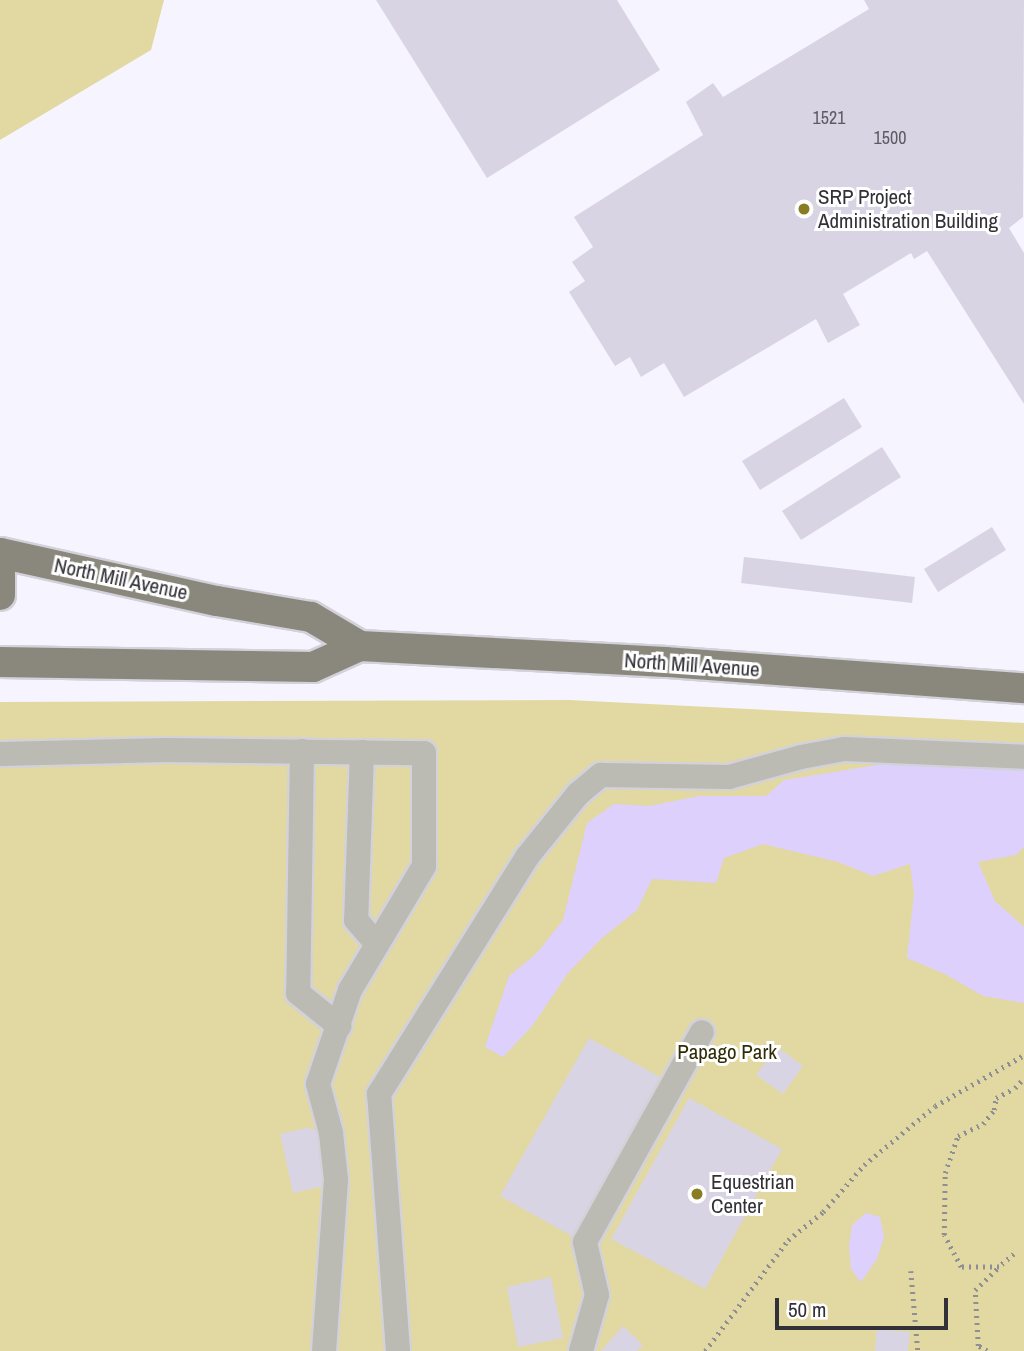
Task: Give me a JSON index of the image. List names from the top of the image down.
{
  "streets": {
    "main road": ["North Mill Avenue"]
  },
  "parks": ["Papago Park"],
  "places": ["SRP Project Administration Building", "Equestrian Center"],
  "house_numbers": ["1521", "1500"],
  "scale_bar": "50 m"
}
